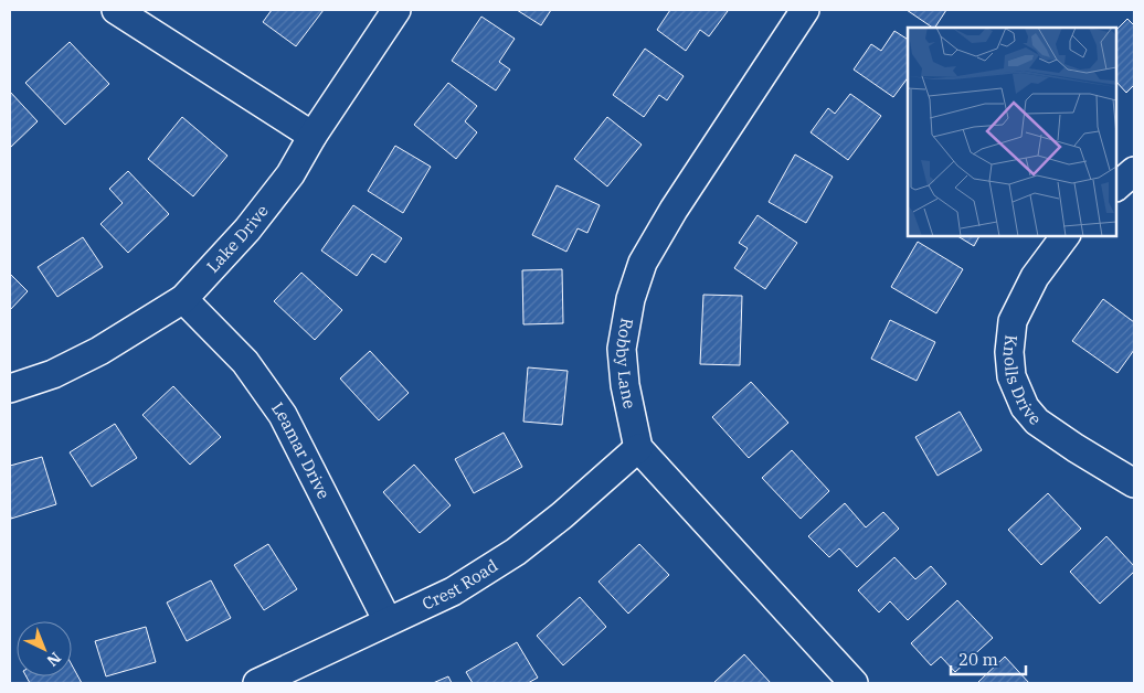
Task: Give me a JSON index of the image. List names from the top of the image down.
{
  "streets": {
    "street": [
      "Lake Drive",
      "Robby Lane",
      "Knolls Drive",
      "Leamar Drive",
      "Crest Road"
    ]
  },
  "crossings": [
    ["Lake Drive", "Leamar Drive"],
    ["Robby Lane", "Crest Road"],
    ["Leamar Drive", "Crest Road"]
  ],
  "scale_bar": "20 m",
  "north": "bottom right"
}
